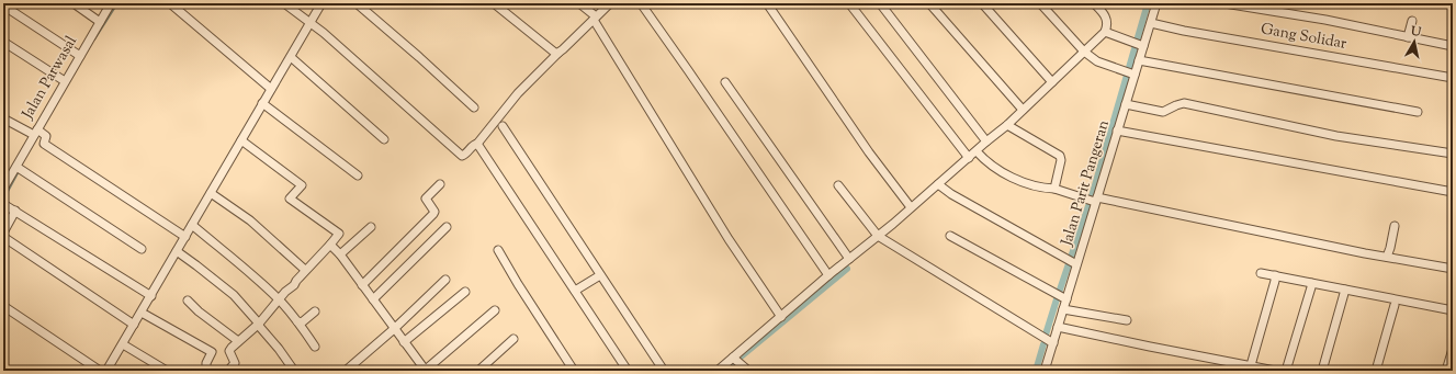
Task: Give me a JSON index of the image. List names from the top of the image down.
{
  "streets": {
    "street": ["Gang Solidar", "Jalan Parwasal", "Jalan Parit Pangeran"]
  },
  "crossings": [
    ["Gang Solidar", "Jalan Parit Pangeran"]
  ],
  "north": "top"
}
